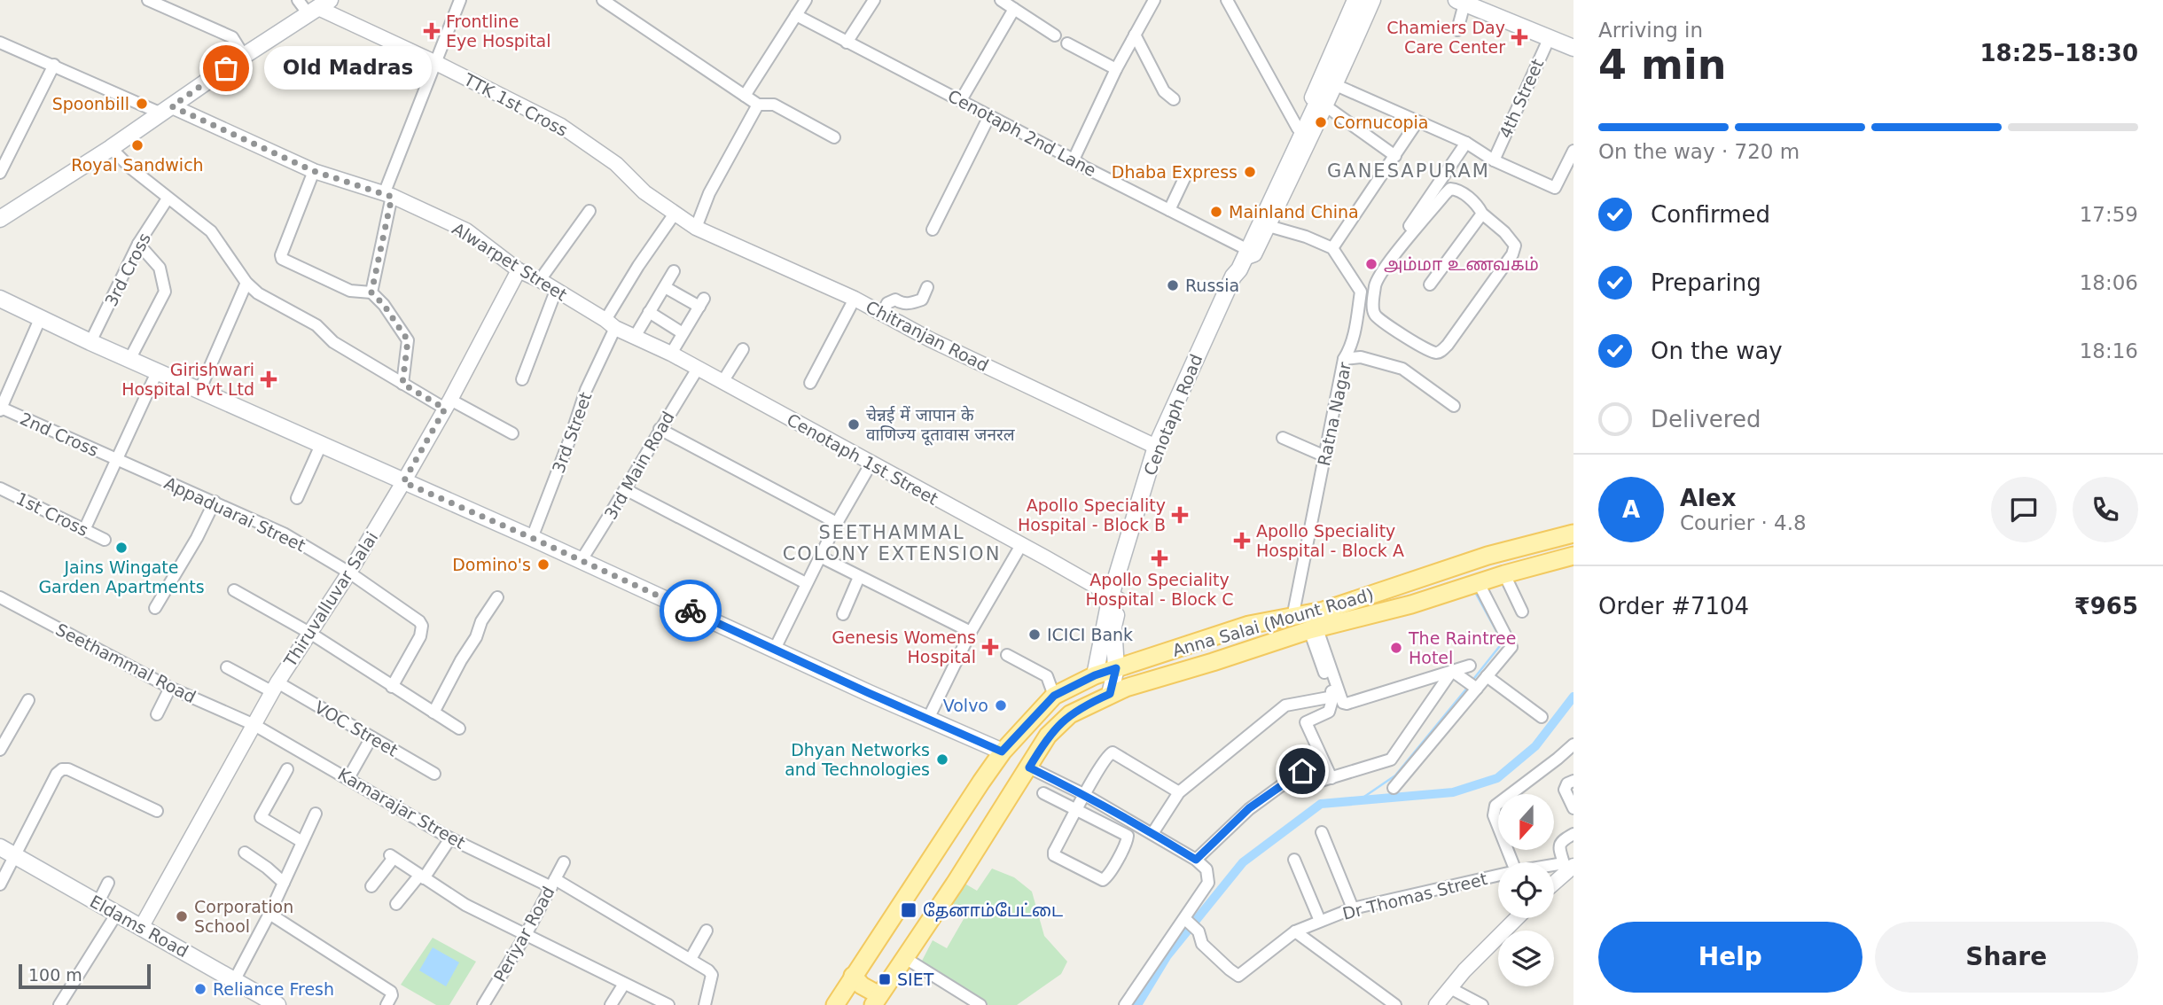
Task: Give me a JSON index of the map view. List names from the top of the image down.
{
  "streets": {
    "main road": ["Cenotaph Road", "Anna Salai (Mount Road)", "Eldams Road"],
    "street": [
      "4th Street",
      "TTK 1st Cross",
      "Cenotaph 2nd Lane",
      "Alwarpet Street",
      "3rd Cross",
      "Chitranjan Road",
      "Ratna Nagar",
      "3rd Street",
      "2nd Cross",
      "Cenotaph 1st Street",
      "3rd Main Road",
      "1st Cross",
      "Appaduarai Street",
      "Thiruvalluvar Salai",
      "Seethammal Road",
      "VOC Street",
      "Kamarajar Street",
      "Dr Thomas Street",
      "Periyar Road"
    ]
  },
  "crossings": [
    ["TTK 1st Cross", "Chitranjan Road"],
    ["TTK 1st Cross", "3rd Street"],
    ["Cenotaph 2nd Lane", "Cenotaph Road"],
    ["Alwarpet Street", "3rd Street"],
    ["Alwarpet Street", "Cenotaph 1st Street"],
    ["Alwarpet Street", "Thiruvalluvar Salai"],
    ["Chitranjan Road", "Cenotaph Road"],
    ["Ratna Nagar", "Anna Salai (Mount Road)"],
    ["Cenotaph Road", "Cenotaph 1st Street"],
    ["Cenotaph Road", "Anna Salai (Mount Road)"],
    ["3rd Street", "Cenotaph 1st Street"],
    ["2nd Cross", "Appaduarai Street"],
    ["Cenotaph 1st Street", "3rd Main Road"],
    ["Appaduarai Street", "Thiruvalluvar Salai"],
    ["Thiruvalluvar Salai", "Seethammal Road"],
    ["Thiruvalluvar Salai", "VOC Street"],
    ["Thiruvalluvar Salai", "Kamarajar Street"],
    ["Thiruvalluvar Salai", "Eldams Road"],
    ["Seethammal Road", "Kamarajar Street"],
    ["Kamarajar Street", "Periyar Road"]
  ],
  "districts": ["GANESAPURAM", "SEETHAMMAL COLONY EXTENSION"],
  "places": {
    "health": [
      "Frontline Eye Hospital",
      "Chamiers Day Care Center",
      "Girishwari Hospital Pvt Ltd",
      "Apollo Speciality Hospital - Block B",
      "Apollo Speciality Hospital - Block A",
      "Apollo Speciality Hospital - Block C",
      "Genesis Womens Hospital"
    ],
    "other": [
      "Old Madras",
      "Spoonbill",
      "Cornucopia",
      "Royal Sandwich",
      "Dhaba Express",
      "Mainland China",
      "அம்மா உணவகம்",
      "Russia",
      "चेन्नई में जापान के वाणिज्य दूतावास जनरल",
      "Jains Wingate Garden Apartments",
      "Domino's",
      "ICICI Bank",
      "The Raintree Hotel",
      "Volvo",
      "Dhyan Networks and Technologies",
      "Corporation School",
      "Reliance Fresh"
    ],
    "transit": ["தேனாம்பேட்டை", "SIET"]
  },
  "scale_bar": "100 m",
  "north": "bottom",
  "page": {
    "heading": ["4 min", "Arriving in", "18:25–18:30"],
    "panel": [
      "Alex",
      "Courier · 4.8",
      "Order #7104",
      "₹965"
    ],
    "bubble": "Old Madras",
    "bar": "On the way · 720 m",
    "list": [
      ["Confirmed", "17:59"],
      ["Preparing", "18:06"],
      ["On the way", "18:16"],
      "Delivered"
    ],
    "round": "A",
    "buttons": ["Help", "Share"],
    "scale": "100 m"
  }
}
